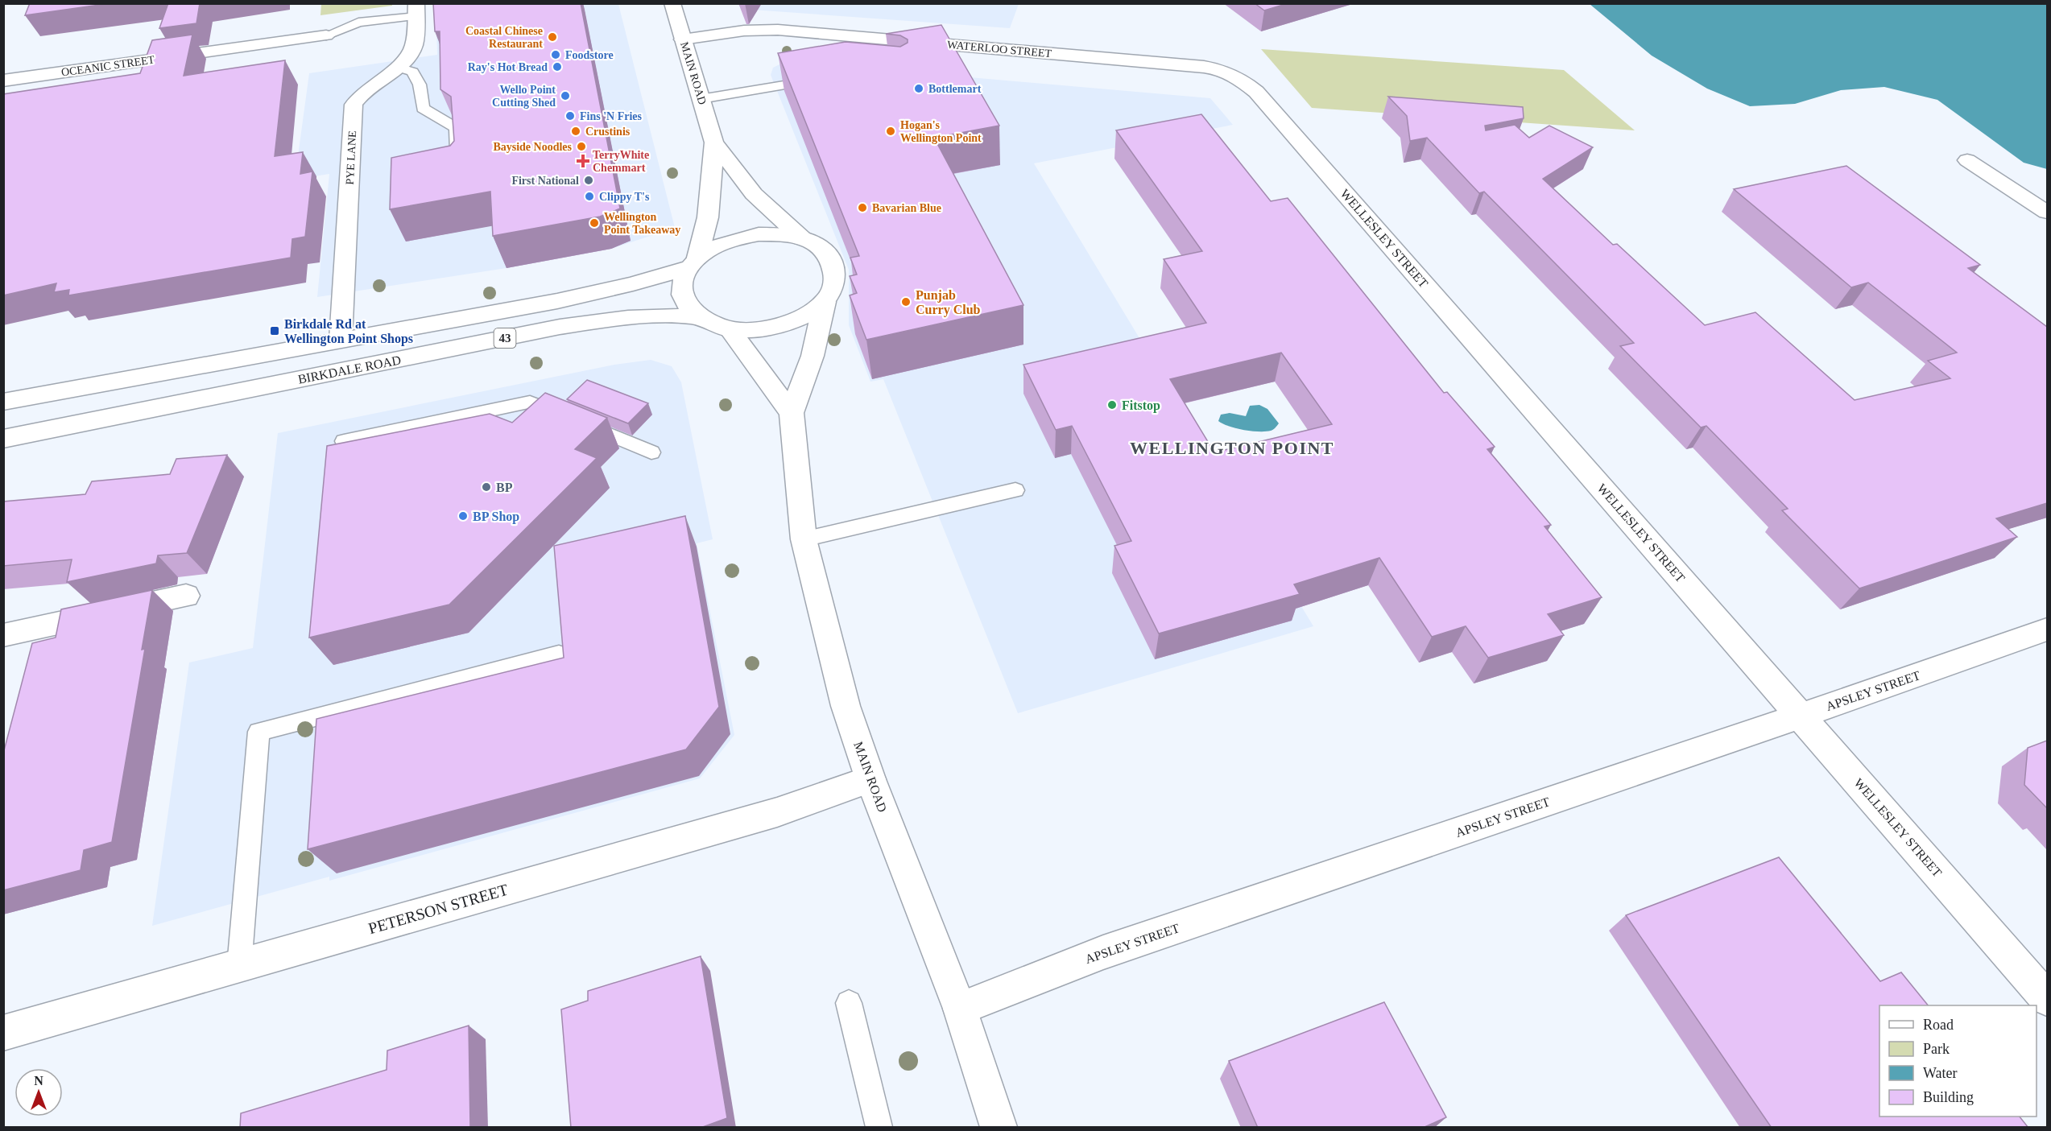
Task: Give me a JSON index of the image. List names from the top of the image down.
{
  "streets": {
    "street": [
      "WATERLOO STREET",
      "OCEANIC STREET",
      "MAIN ROAD",
      "PYE LANE",
      "WELLESLEY STREET",
      "43",
      "BIRKDALE ROAD",
      "APSLEY STREET",
      "PETERSON STREET"
    ]
  },
  "crossings": [
    ["WATERLOO STREET", "MAIN ROAD"],
    ["WATERLOO STREET", "WELLESLEY STREET"],
    ["MAIN ROAD", "43"],
    ["MAIN ROAD", "BIRKDALE ROAD"],
    ["MAIN ROAD", "APSLEY STREET"],
    ["MAIN ROAD", "PETERSON STREET"],
    ["PYE LANE", "43"],
    ["WELLESLEY STREET", "APSLEY STREET"],
    ["43", "BIRKDALE ROAD"]
  ],
  "districts": ["WELLINGTON POINT"],
  "places": {
    "other": [
      "Coastal Chinese Restaurant",
      "Foodstore",
      "Ray's Hot Bread",
      "Bottlemart",
      "Wello Point Cutting Shed",
      "Fins 'N Fries",
      "Crustinis",
      "Hogan's Wellington Point",
      "Bayside Noodles",
      "First National",
      "Clippy T's",
      "Bavarian Blue",
      "Wellington Point Takeaway",
      "Punjab Curry Club",
      "Fitstop",
      "BP",
      "BP Shop"
    ],
    "health": ["TerryWhite Chemmart"],
    "transit": ["Birkdale Rd at Wellington Point Shops"]
  },
  "legend": [
    "Road",
    "Park",
    "Water",
    "Building"
  ],
  "north": "top"
}
